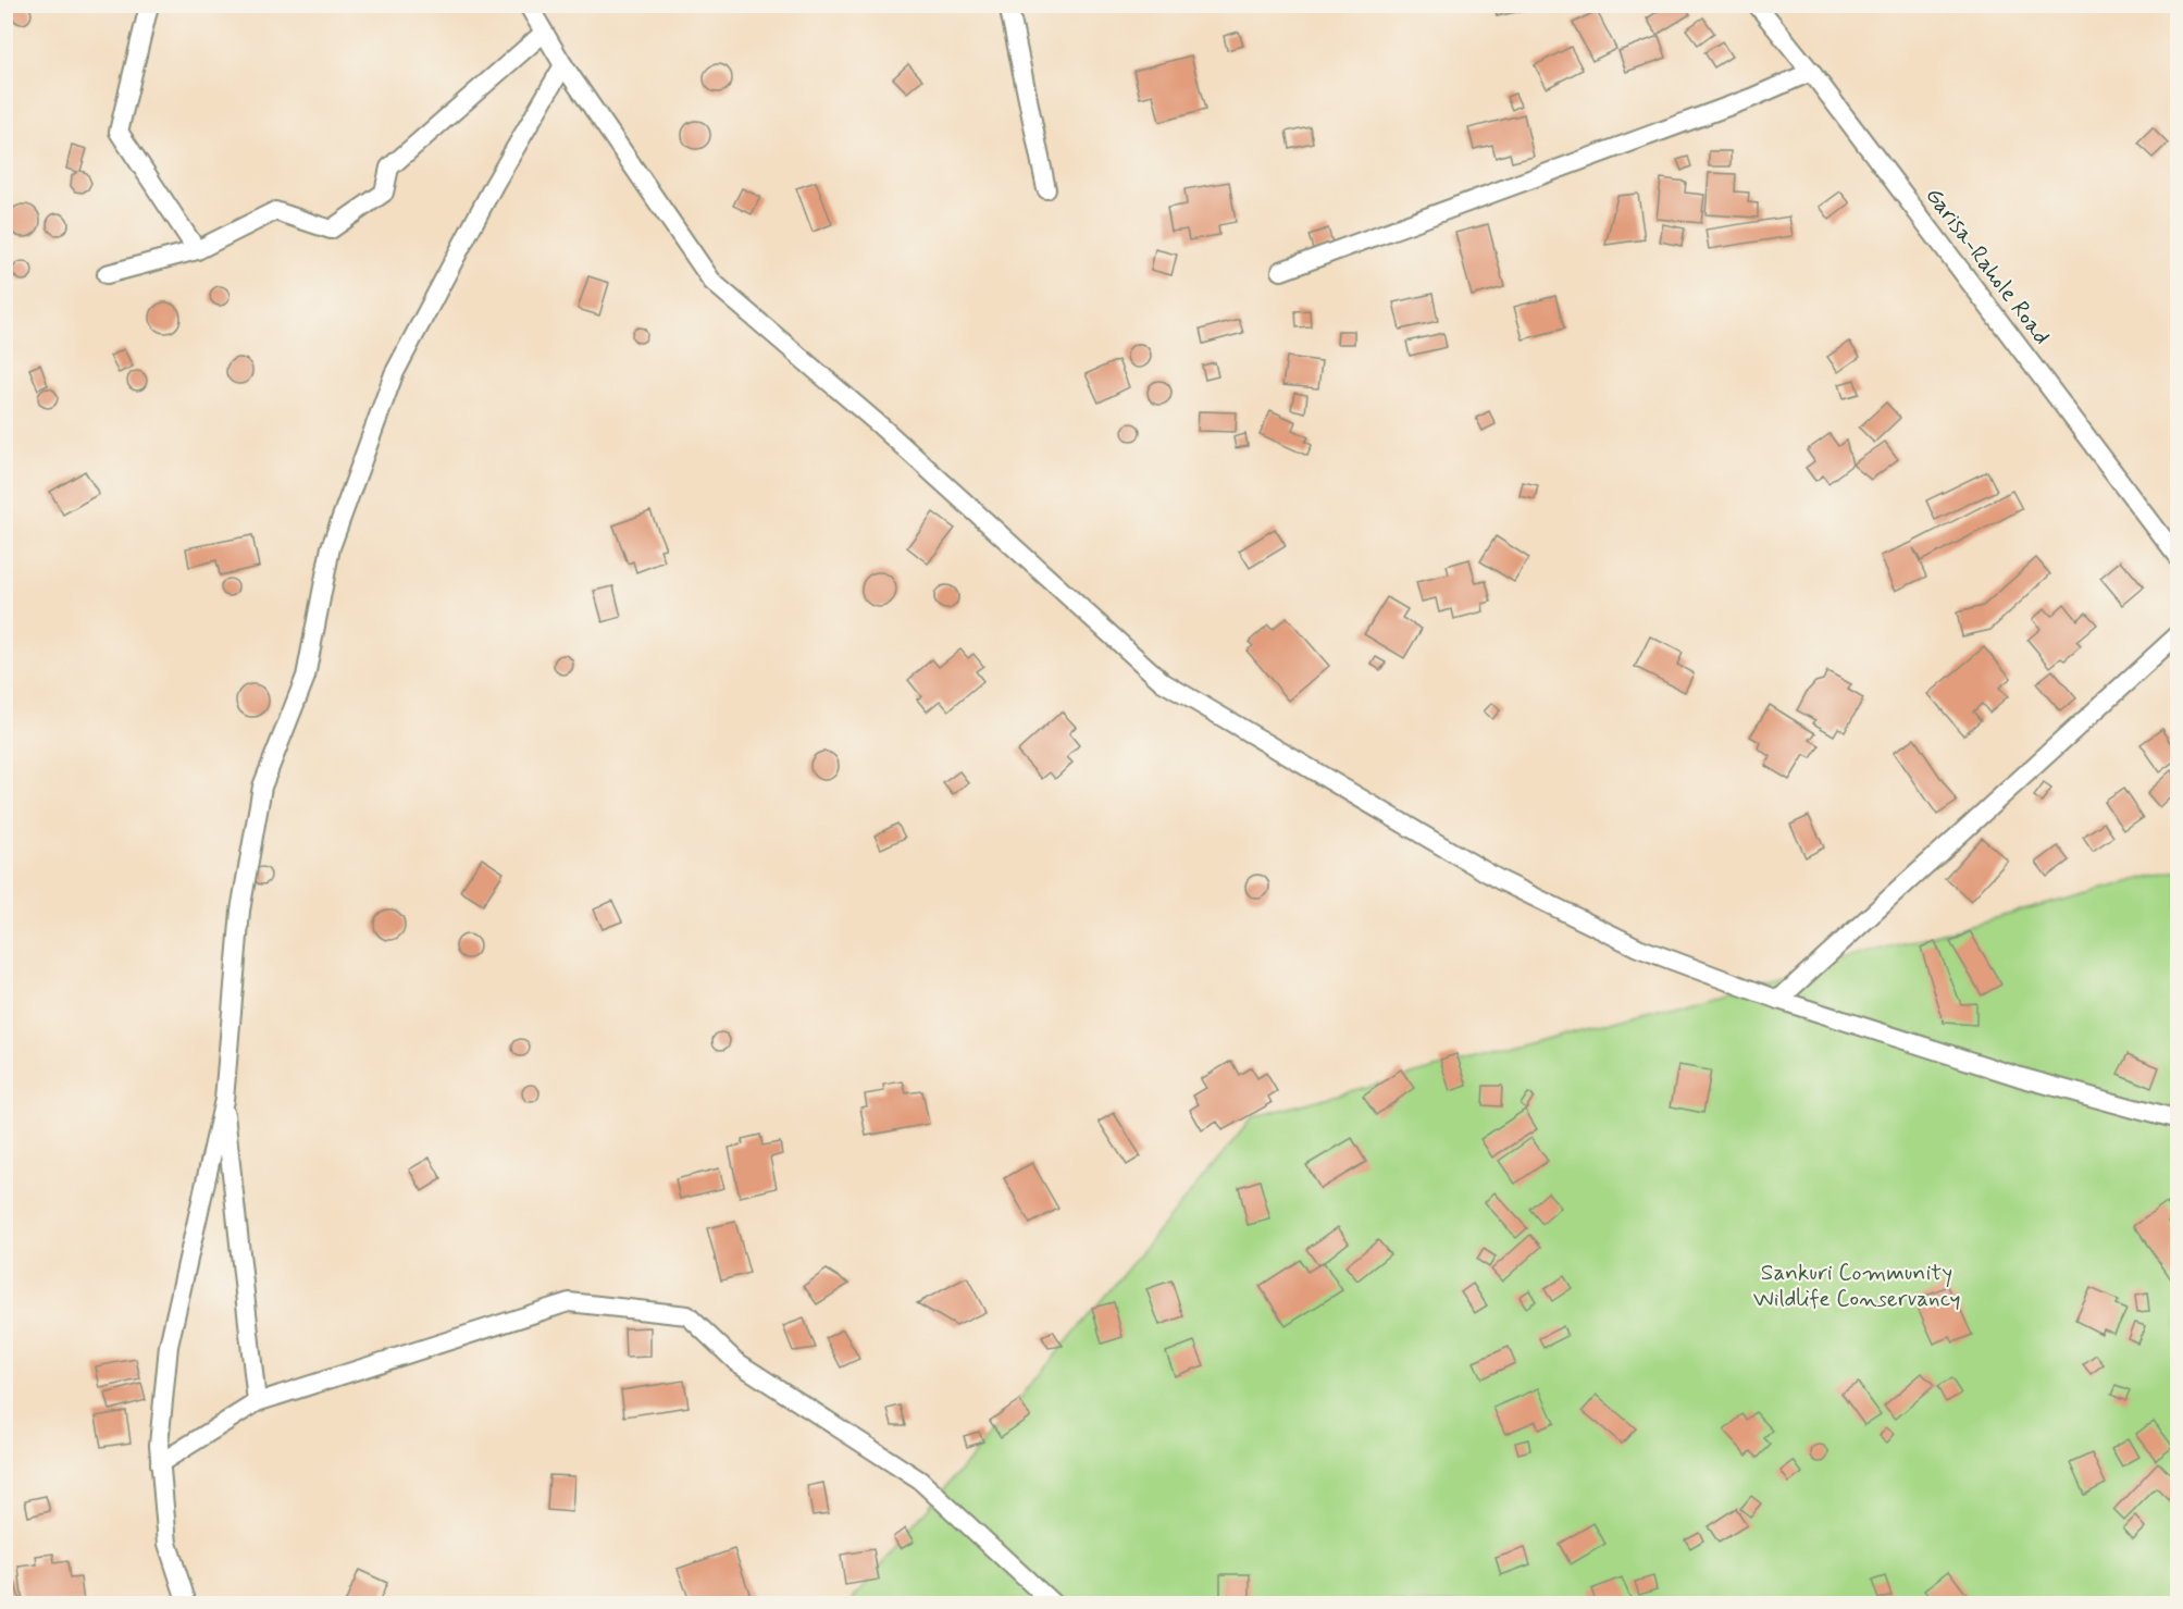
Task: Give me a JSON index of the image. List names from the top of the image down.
{
  "streets": {
    "street": ["Garisa-Rahole Road"]
  },
  "parks": ["Sankuri Community Wildlife Conservancy"]
}
